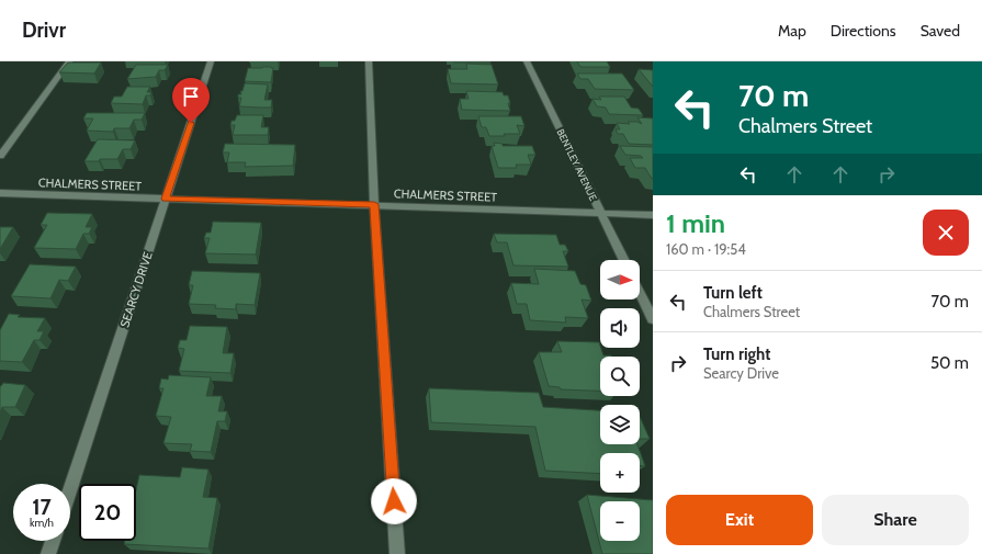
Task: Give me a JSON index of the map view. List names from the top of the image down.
{
  "streets": {
    "street": ["BENTLEY AVENUE", "CHALMERS STREET", "SEARCY DRIVE"]
  },
  "crossings": [
    ["BENTLEY AVENUE", "CHALMERS STREET"],
    ["CHALMERS STREET", "SEARCY DRIVE"]
  ],
  "north": "right",
  "page": {
    "header": "Drivr",
    "nav": ["Map", "Directions", "Saved"],
    "turn": ["70 m", "Chalmers Street"],
    "heading": ["1 min", "160 m · 19:54"],
    "map_buttons": ["+", "−"],
    "list": [
      {
        "name": "Turn left",
        "note": "Chalmers Street",
        "value": "70 m"
      },
      {
        "name": "Turn right",
        "note": "Searcy Drive",
        "value": "50 m"
      }
    ],
    "speed": "17 km/h",
    "limit": "20",
    "buttons": ["Exit", "Share"]
  }
}
